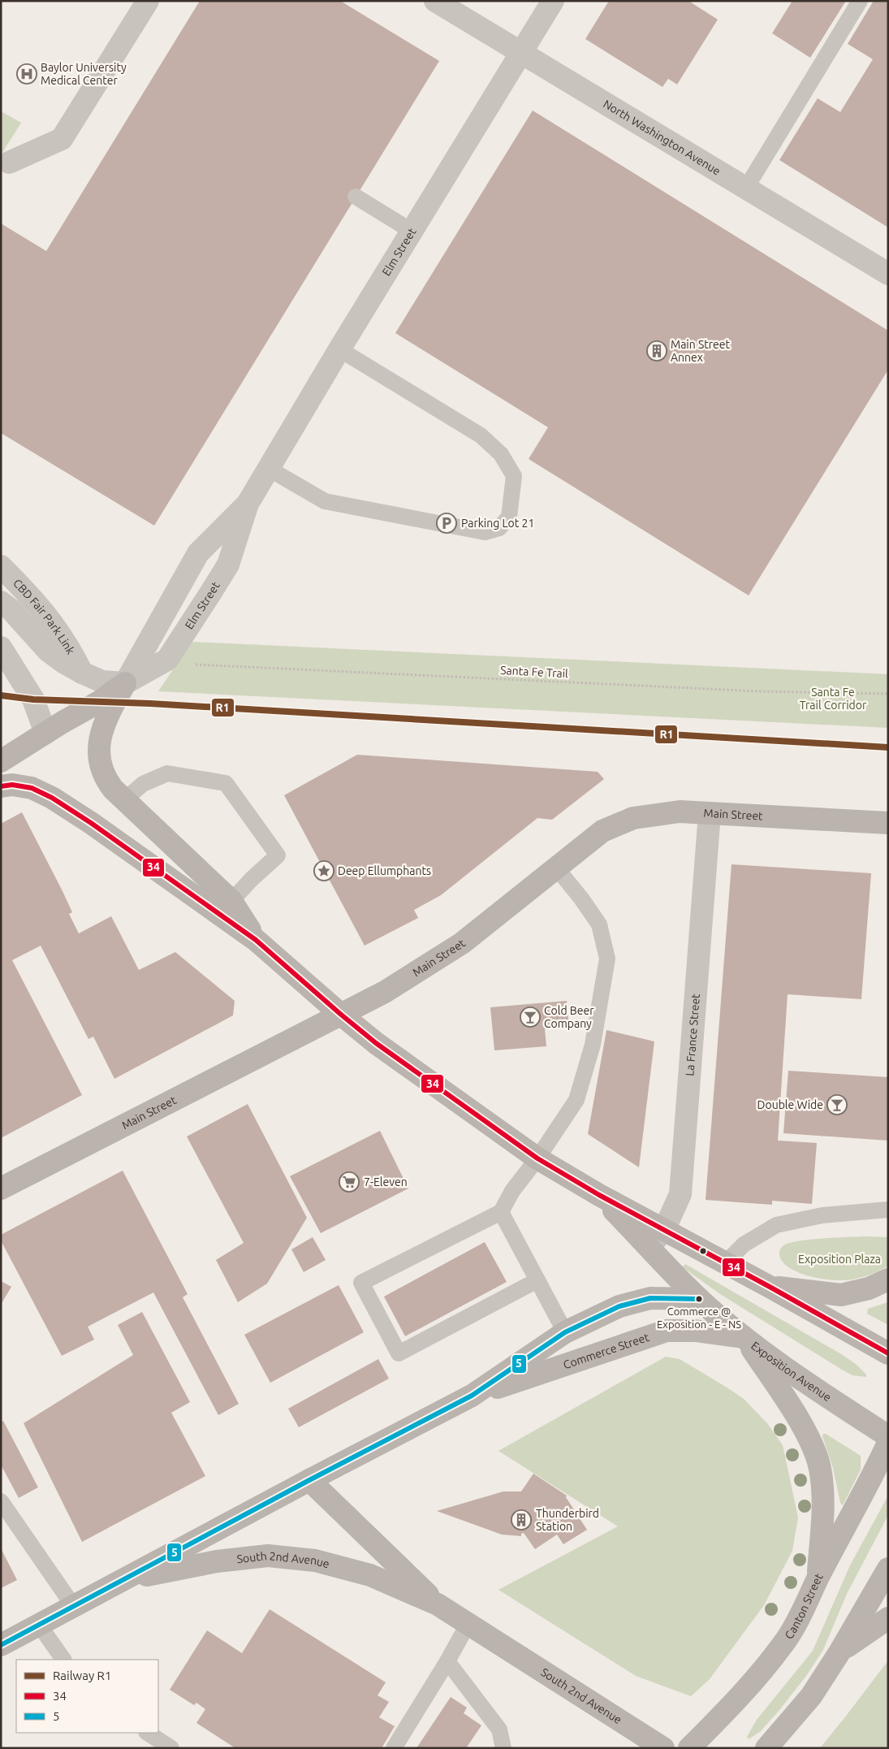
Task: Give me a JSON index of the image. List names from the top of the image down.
{
  "streets": {
    "main road": [
      "Elm Street",
      "Main Street",
      "Commerce Street",
      "Exposition Avenue",
      "South 2nd Avenue",
      "Canton Street"
    ],
    "street": ["North Washington Avenue", "CBD Fair Park Link", "La France Street"],
    "path": ["Santa Fe Trail"]
  },
  "crossings": [
    ["North Washington Avenue", "Elm Street"],
    ["Elm Street", "CBD Fair Park Link"],
    ["Main Street", "La France Street"],
    ["Main Street", "Exposition Avenue"],
    ["La France Street", "Exposition Avenue"],
    ["Commerce Street", "Exposition Avenue"],
    ["Commerce Street", "South 2nd Avenue"]
  ],
  "parks": ["Santa Fe Trail Corridor", "Exposition Plaza"],
  "places": {
    "hospital": ["Baylor University Medical Center"],
    "building": ["Main Street Annex", "Thunderbird Station"],
    "parking": ["Parking Lot 21"],
    "place": ["Deep Ellumphants"],
    "bar": ["Cold Beer Company", "Double Wide"],
    "supermarket": ["7-Eleven"],
    "other": ["Commerce @ Exposition - E - NS"]
  },
  "lines": ["rail line R1", "transit line 34", "transit line 5"],
  "legend": ["Railway R1", "34", "5"]
}
